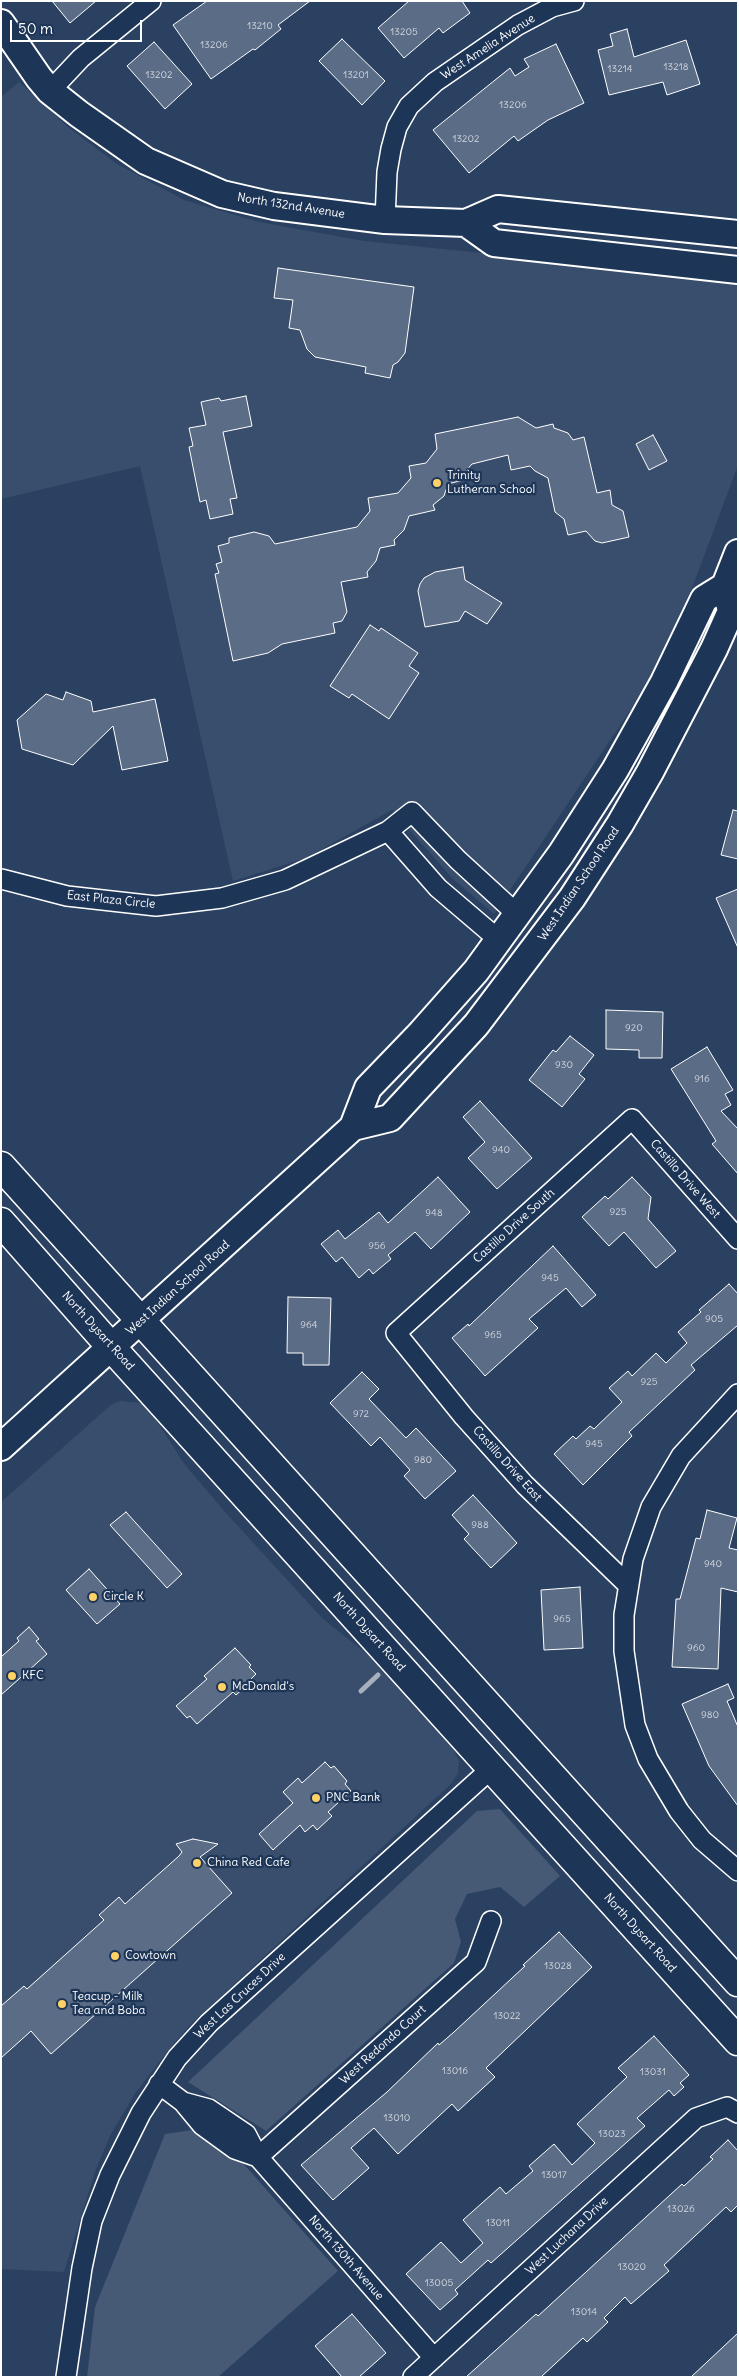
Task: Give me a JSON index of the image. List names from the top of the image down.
{
  "streets": {
    "main road": ["North 132nd Avenue", "West Indian School Road", "North Dysart Road"],
    "street": [
      "West Amelia Avenue",
      "East Plaza Circle",
      "Castillo Drive West",
      "Castillo Drive South",
      "Castillo Drive East",
      "West Las Cruces Drive",
      "West Redondo Court",
      "West Luchana Drive",
      "North 130th Avenue"
    ]
  },
  "crossings": [
    ["West Amelia Avenue", "North 132nd Avenue"],
    ["West Indian School Road", "East Plaza Circle"],
    ["West Indian School Road", "North Dysart Road"],
    ["Castillo Drive West", "Castillo Drive South"],
    ["Castillo Drive South", "Castillo Drive East"],
    ["North Dysart Road", "West Las Cruces Drive"],
    ["West Las Cruces Drive", "North 130th Avenue"],
    ["West Redondo Court", "North 130th Avenue"],
    ["West Luchana Drive", "North 130th Avenue"]
  ],
  "places": [
    "Trinity Lutheran School",
    "Circle K",
    "KFC",
    "McDonald's",
    "PNC Bank",
    "China Red Cafe",
    "Cowtown",
    "Teacup - Milk Tea and Boba"
  ],
  "house_numbers": [
    "13210",
    "13205",
    "13206",
    "13218",
    "13214",
    "13202",
    "13201",
    "13206",
    "13202",
    "920",
    "930",
    "916",
    "940",
    "925",
    "948",
    "956",
    "945",
    "905",
    "964",
    "965",
    "925",
    "972",
    "945",
    "980",
    "988",
    "940",
    "965",
    "960",
    "980",
    "13028",
    "13022",
    "13016",
    "13031",
    "13010",
    "13023",
    "13017",
    "13026",
    "13011",
    "13020",
    "13005",
    "13014"
  ],
  "scale_bar": "50 m"
}
